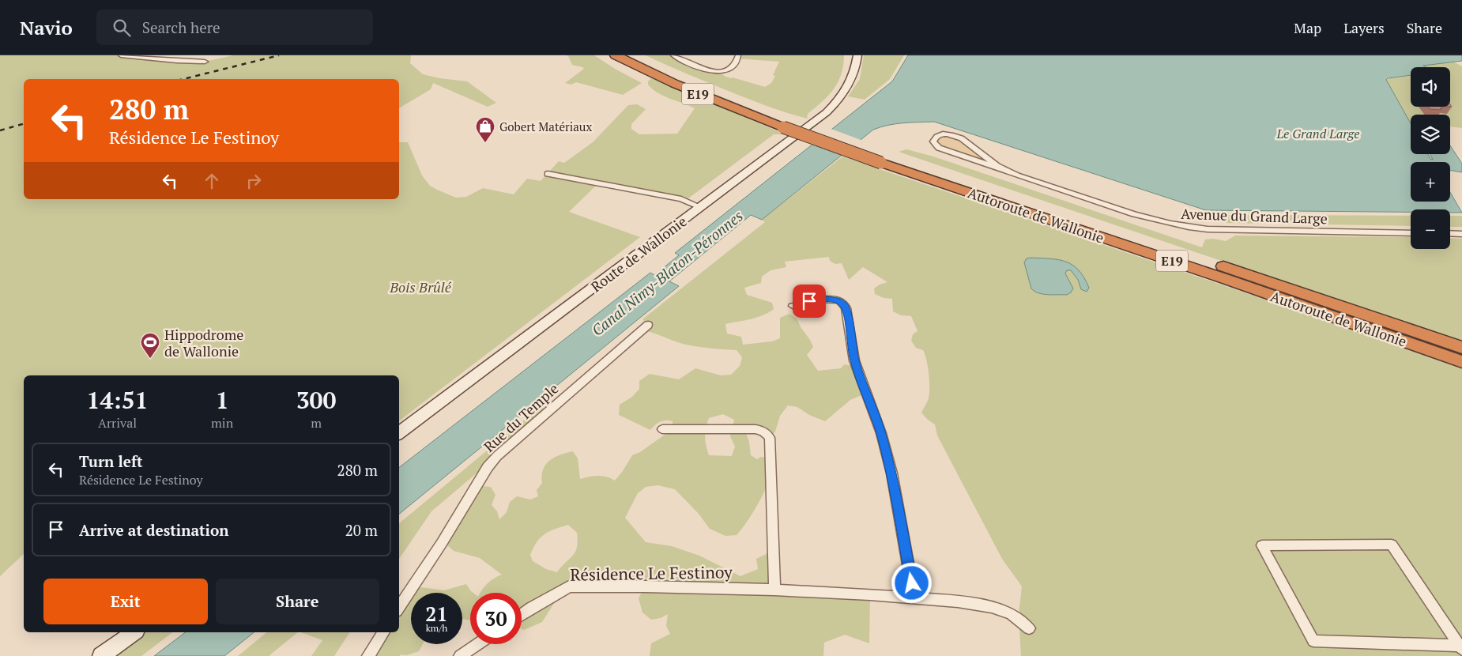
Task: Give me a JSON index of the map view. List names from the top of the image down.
{
  "streets": {
    "highway": ["E19", "Autoroute de Wallonie"],
    "main road": ["Route de Wallonie"],
    "street": ["Avenue du Grand Large", "Rue du Temple", "Résidence Le Festinoy"]
  },
  "water": ["Le Grand Large", "Canal Nimy-Blaton-Péronnes"],
  "parks": ["Bois Brûlé"],
  "places": {
    "shop": ["Gobert Matériaux"],
    "sports": ["Hippodrome de Wallonie"]
  },
  "page": {
    "header": "Navio",
    "search": "Search here",
    "nav": ["Map", "Layers", "Share"],
    "map_buttons": ["+", "−"],
    "turn": ["280 m", "Résidence Le Festinoy"],
    "eta": [
      "14:51",
      "Arrival",
      "1",
      "min",
      "300",
      "m"
    ],
    "list": [
      {
        "name": "Turn left",
        "note": "Résidence Le Festinoy",
        "value": "280 m"
      },
      {
        "name": "Arrive at destination",
        "value": "20 m"
      }
    ],
    "buttons": ["Exit", "Share"],
    "speed": "21 km/h",
    "limit": "30"
  }
}
